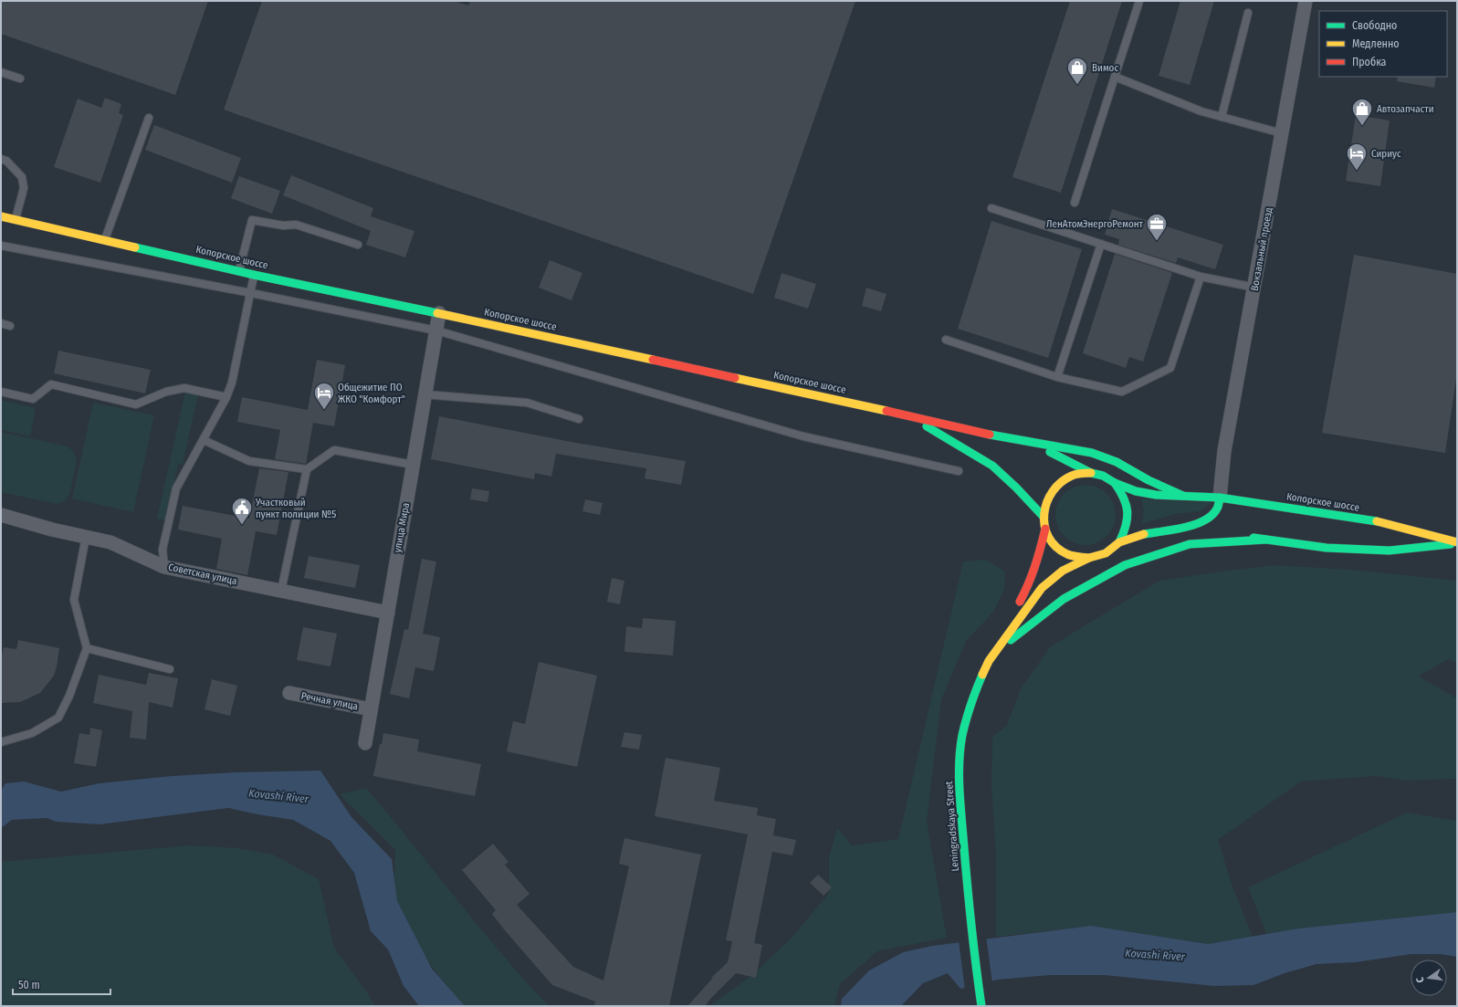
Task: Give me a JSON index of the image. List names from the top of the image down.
{
  "streets": {
    "main road": ["Копорское шоссе", "Leningradskaya Street"],
    "street": [
      "Вокзальный проезд",
      "улица Мира",
      "Советская улица",
      "Речная улица"
    ]
  },
  "crossings": [
    ["Вокзальный проезд", "Копорское шоссе"],
    ["Копорское шоссе", "улица Мира"],
    ["улица Мира", "Советская улица"],
    ["улица Мира", "Речная улица"]
  ],
  "water": ["Kovashi River"],
  "places": {
    "shop": ["Вимос", "Автозапчасти"],
    "hotel": ["Сириус", "Общежитие ПО ЖКО \"Комфорт\""],
    "office": ["ЛенАтомЭнергоРемонт"],
    "public building": ["Участковый пункт полиции №5"]
  },
  "legend": ["Свободно", "Медленно", "Пробка"],
  "scale_bar": "50 m",
  "north": "left"
}
